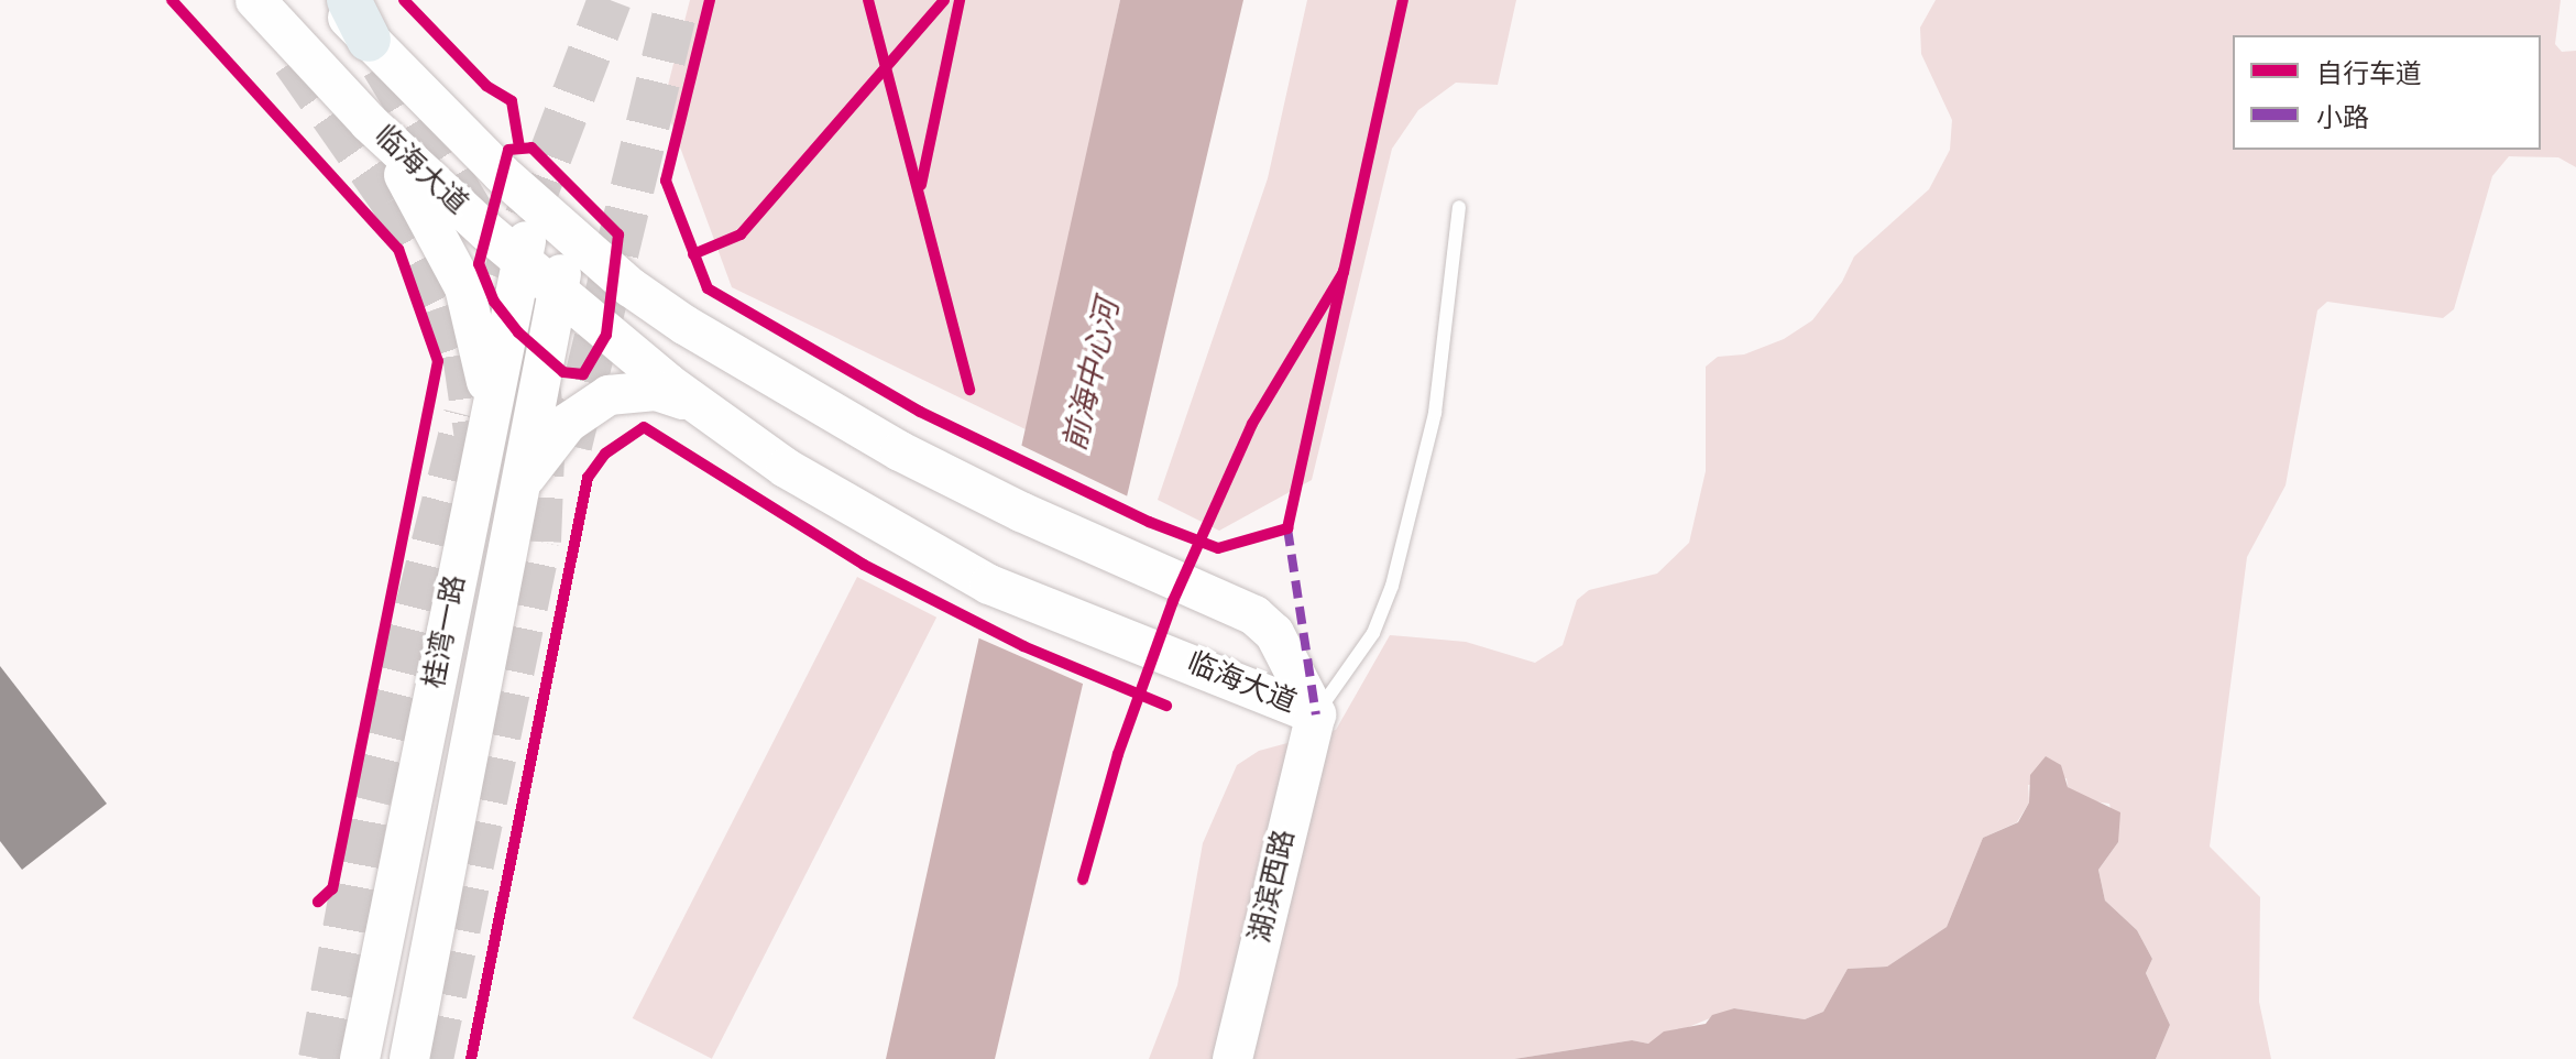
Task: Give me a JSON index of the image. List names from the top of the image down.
{
  "streets": {
    "main road": ["临海大道", "桂湾一路", "湖滨西路"]
  },
  "crossings": [
    ["临海大道", "桂湾一路"],
    ["临海大道", "湖滨西路"]
  ],
  "water": ["前海中心河"],
  "legend": ["自行车道", "小路"]
}
